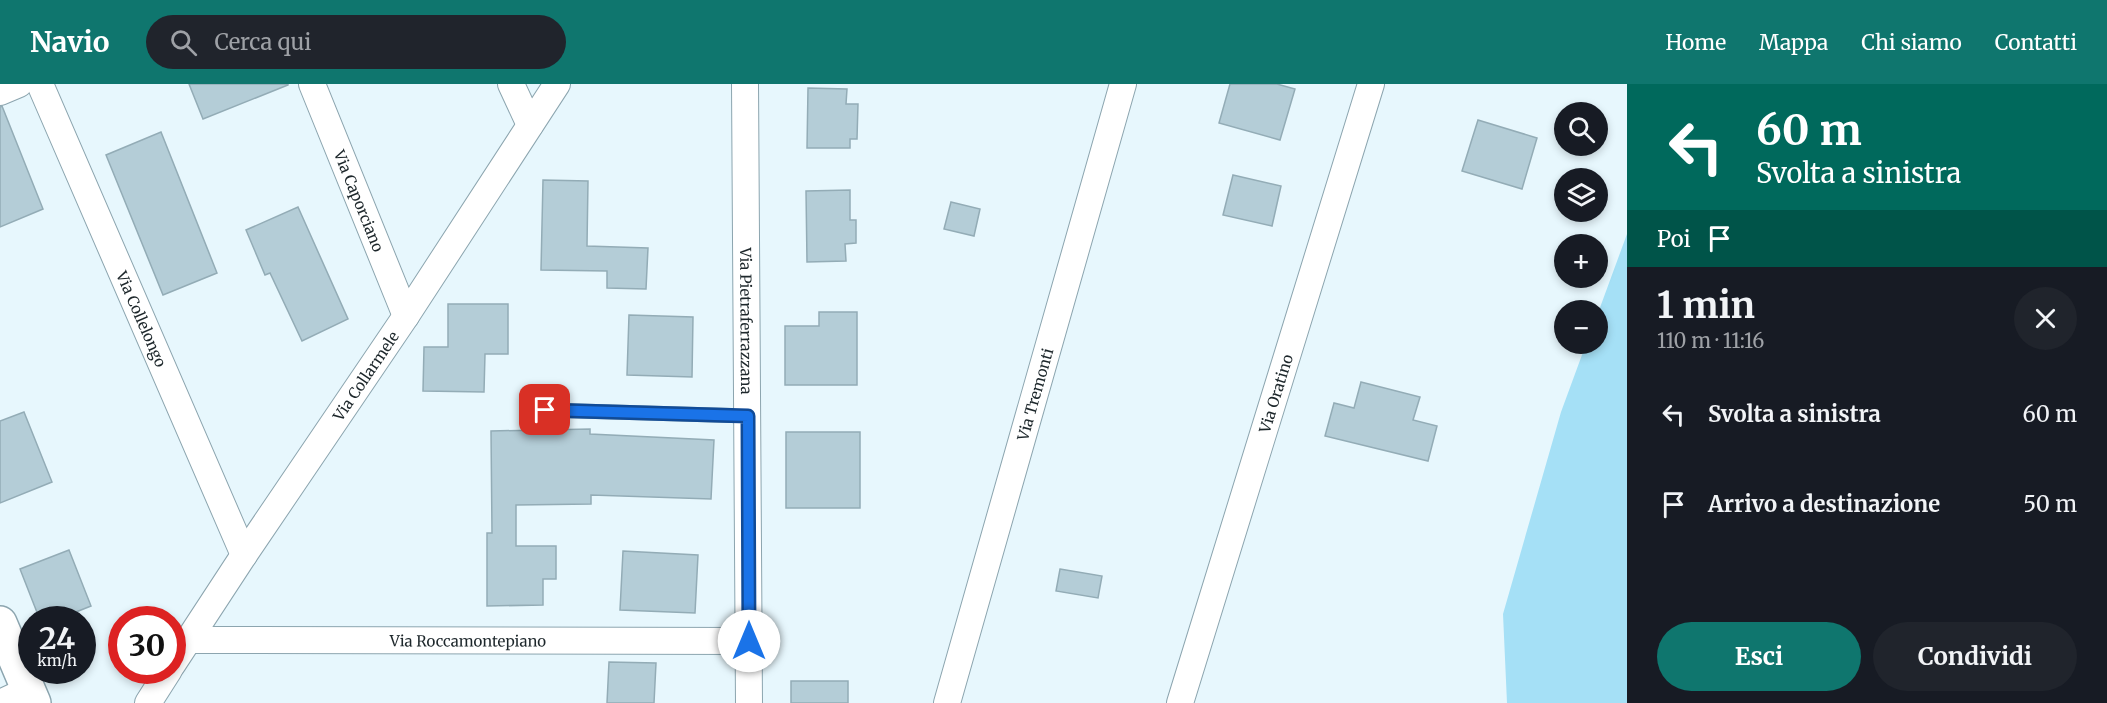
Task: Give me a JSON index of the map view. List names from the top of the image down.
{
  "streets": {
    "street": [
      "Via Caporciano",
      "Via Collelongo",
      "Via Pietraferrazzana",
      "Via Collarmele",
      "Via Tremonti",
      "Via Oratino",
      "Via Roccamontepiano"
    ]
  },
  "crossings": [
    ["Via Caporciano", "Via Collarmele"],
    ["Via Collelongo", "Via Collarmele"],
    ["Via Pietraferrazzana", "Via Roccamontepiano"],
    ["Via Collarmele", "Via Roccamontepiano"]
  ],
  "page": {
    "header": "Navio",
    "search": "Cerca qui",
    "nav": [
      "Home",
      "Mappa",
      "Chi siamo",
      "Contatti"
    ],
    "turn": ["60 m", "Svolta a sinistra"],
    "map_buttons": ["+", "−"],
    "then": "Poi",
    "heading": ["1 min", "110 m · 11:16"],
    "list": [
      {
        "name": "Svolta a sinistra",
        "value": "60 m"
      },
      {
        "name": "Arrivo a destinazione",
        "value": "50 m"
      }
    ],
    "speed": "24 km/h",
    "limit": "30",
    "buttons": ["Esci", "Condividi"]
  }
}
